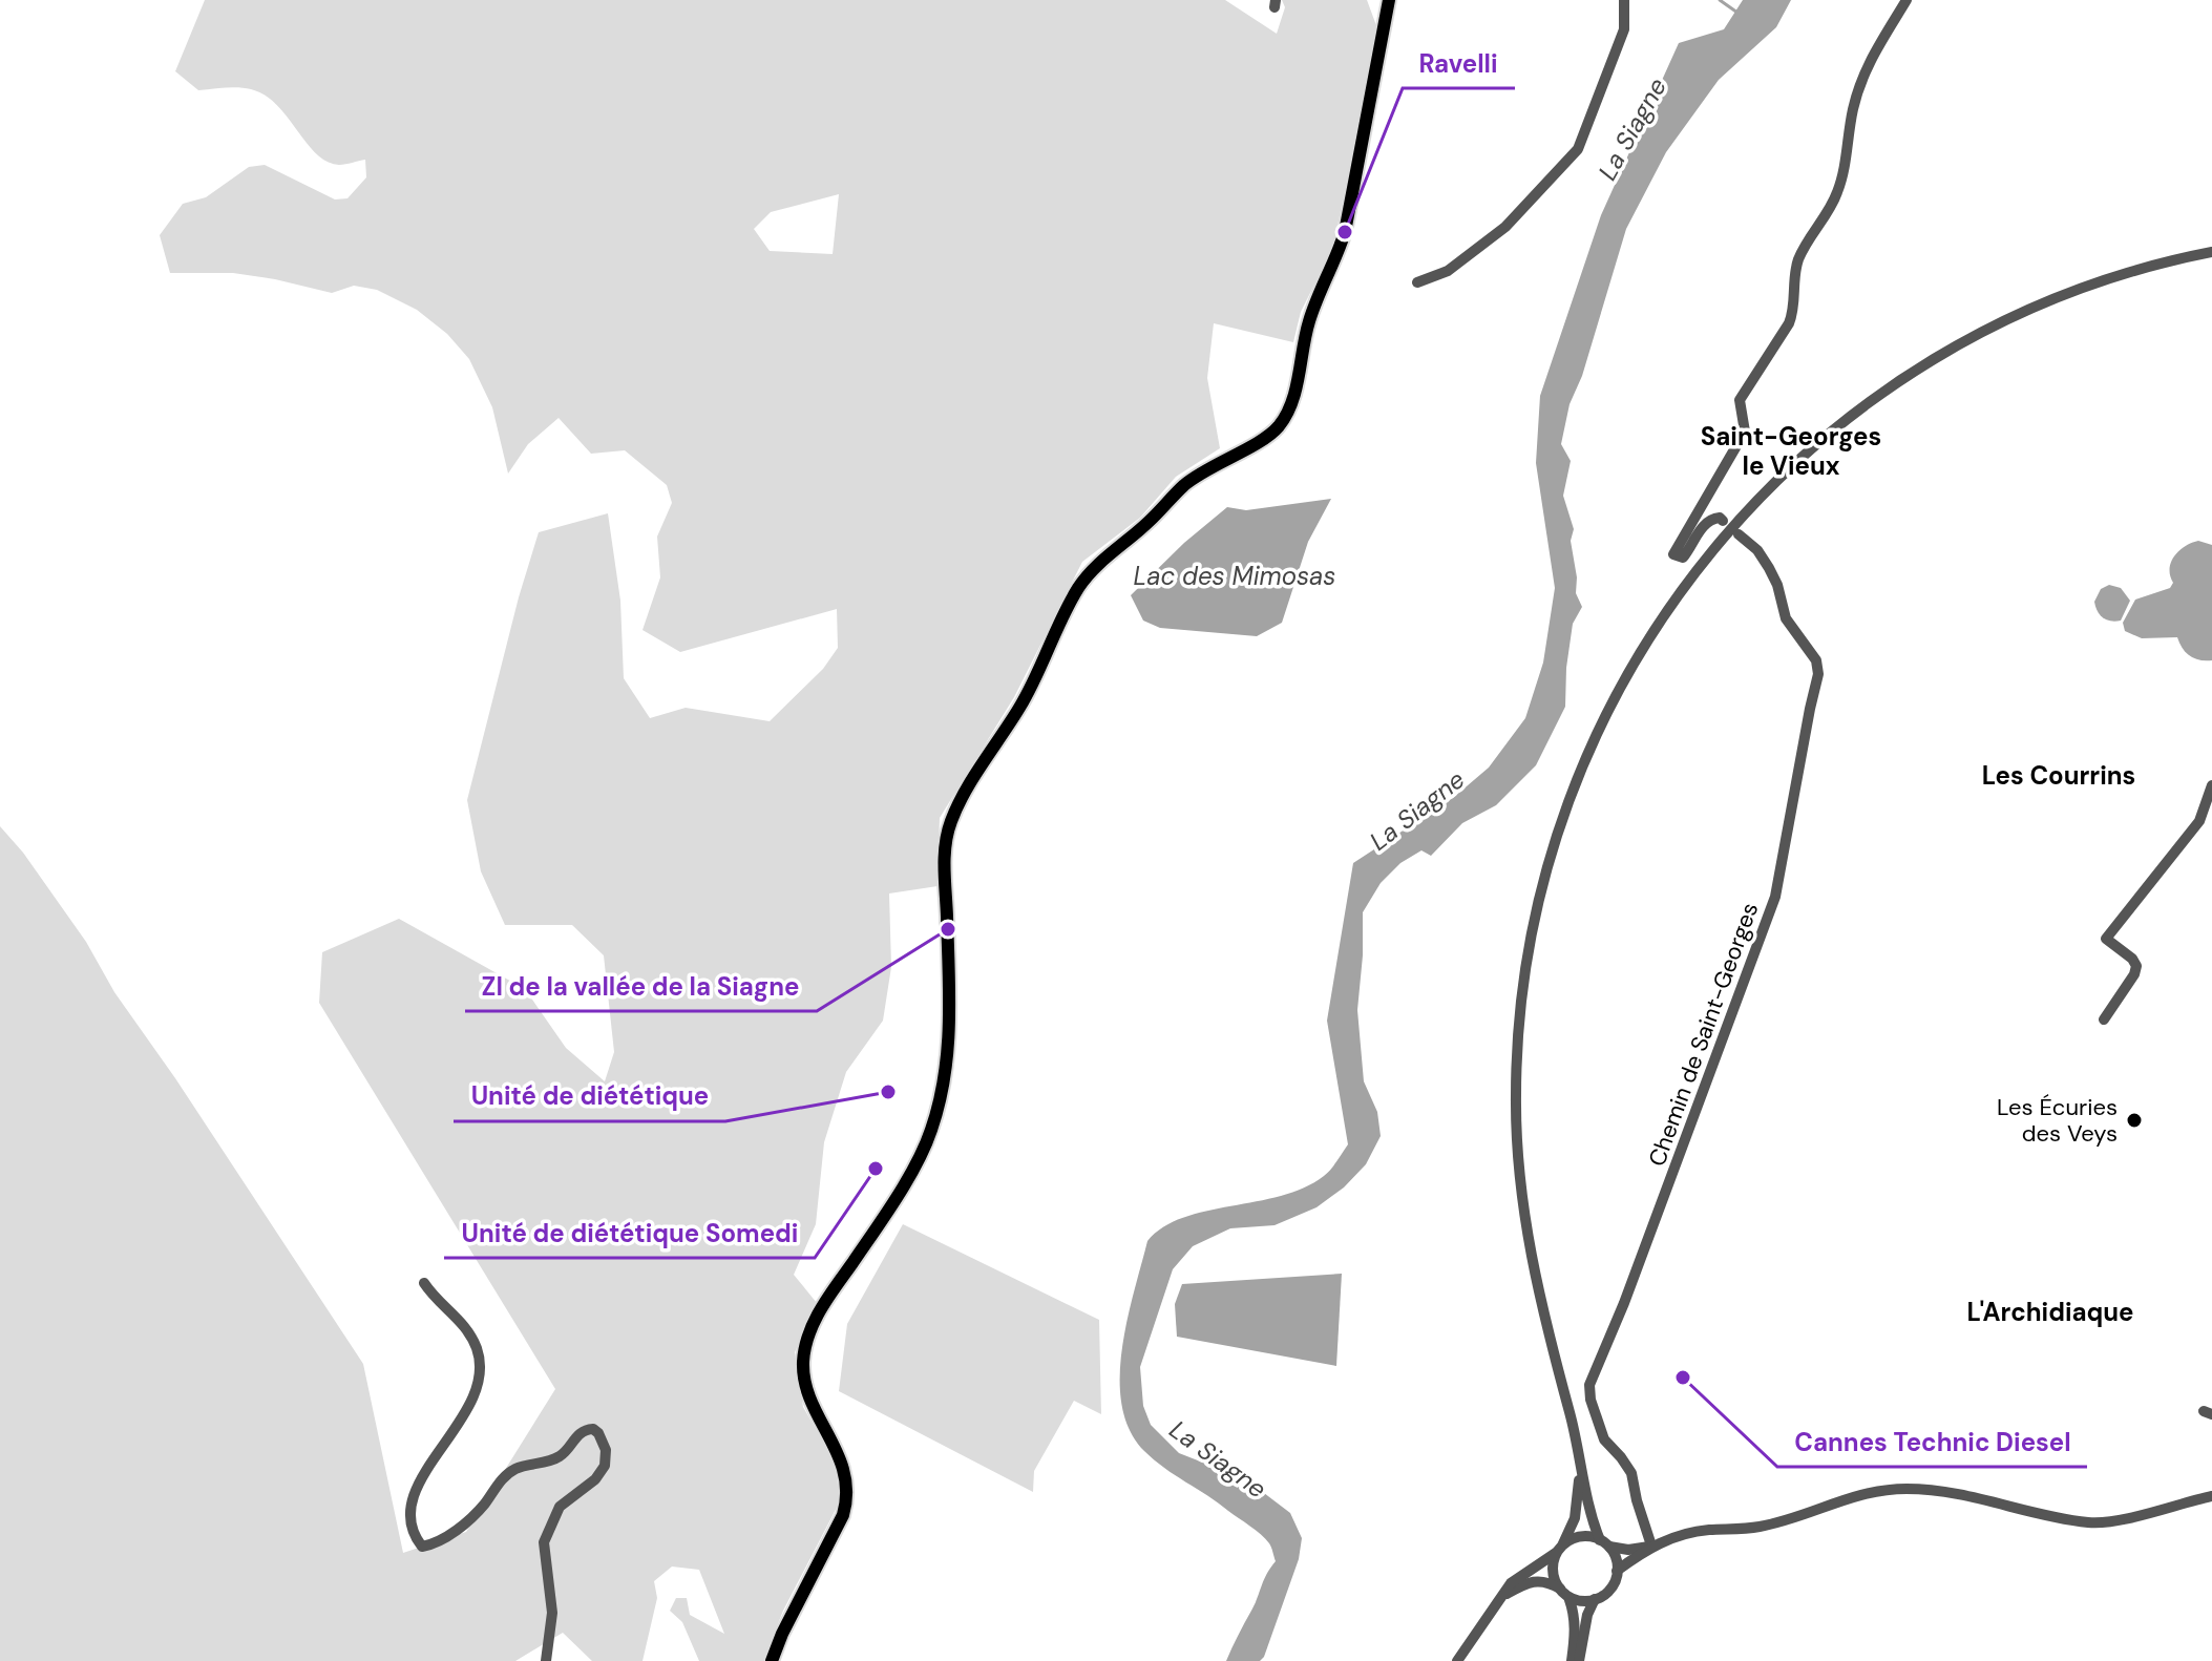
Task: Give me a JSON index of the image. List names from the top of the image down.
{
  "streets": {
    "street": ["Chemin de Saint-Georges"]
  },
  "districts": ["Saint-Georges le Vieux", "Les Courrins", "L'Archidiaque"],
  "water": ["La Siagne", "Lac des Mimosas"],
  "places": [
    "Ravelli",
    "ZI de la vallée de la Siagne",
    "Unité de diététique",
    "Les Écuries des Veys",
    "Unité de diététique Somedi",
    "Cannes Technic Diesel"
  ]
}
